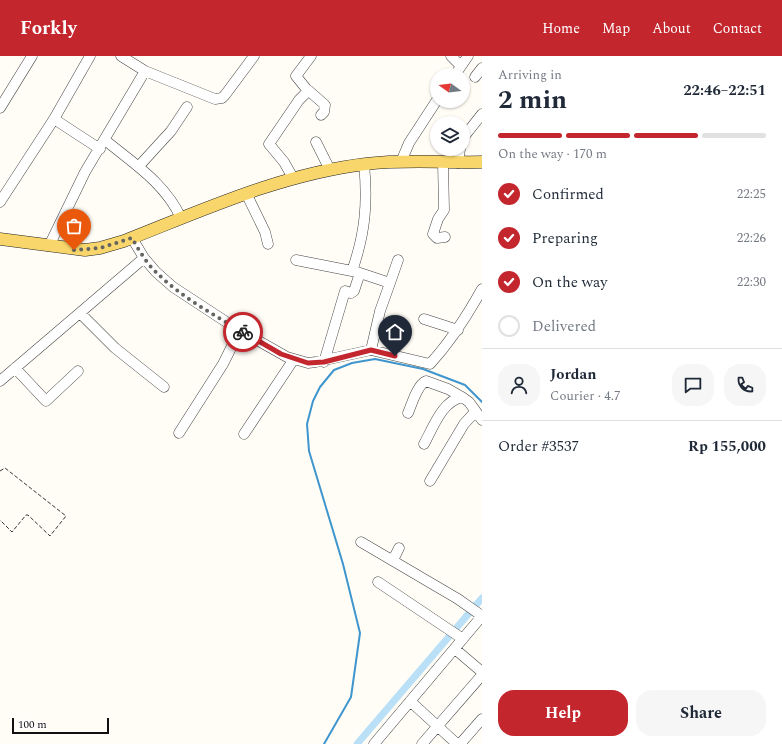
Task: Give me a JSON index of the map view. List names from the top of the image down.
{
  "scale_bar": "100 m",
  "north": "left",
  "page": {
    "header": "Forkly",
    "nav": [
      "Home",
      "Map",
      "About",
      "Contact"
    ],
    "heading": ["2 min", "Arriving in", "22:46–22:51"],
    "panel": [
      "Jordan",
      "Courier · 4.7",
      "Order #3537",
      "Rp 155,000"
    ],
    "bar": "On the way · 170 m",
    "list": [
      ["Confirmed", "22:25"],
      ["Preparing", "22:26"],
      ["On the way", "22:30"],
      "Delivered"
    ],
    "buttons": ["Help", "Share"],
    "scale": "100 m"
  }
}
